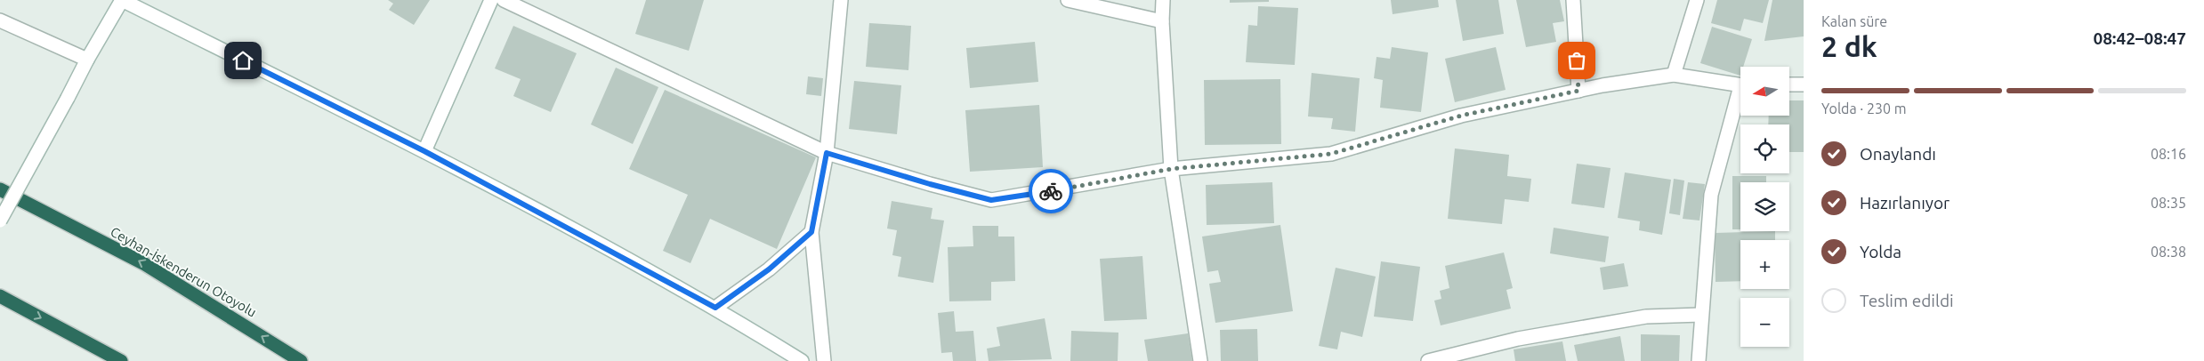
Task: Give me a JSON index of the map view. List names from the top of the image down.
{
  "streets": {
    "highway": ["Ceyhan-İskenderun Otoyolu"]
  },
  "north": "left",
  "page": {
    "heading": ["2 dk", "Kalan süre", "08:42–08:47"],
    "map_buttons": ["+", "−"],
    "bar": "Yolda · 230 m",
    "list": [
      ["Onaylandı", "08:16"],
      ["Hazırlanıyor", "08:35"],
      ["Yolda", "08:38"],
      "Teslim edildi"
    ]
  }
}
